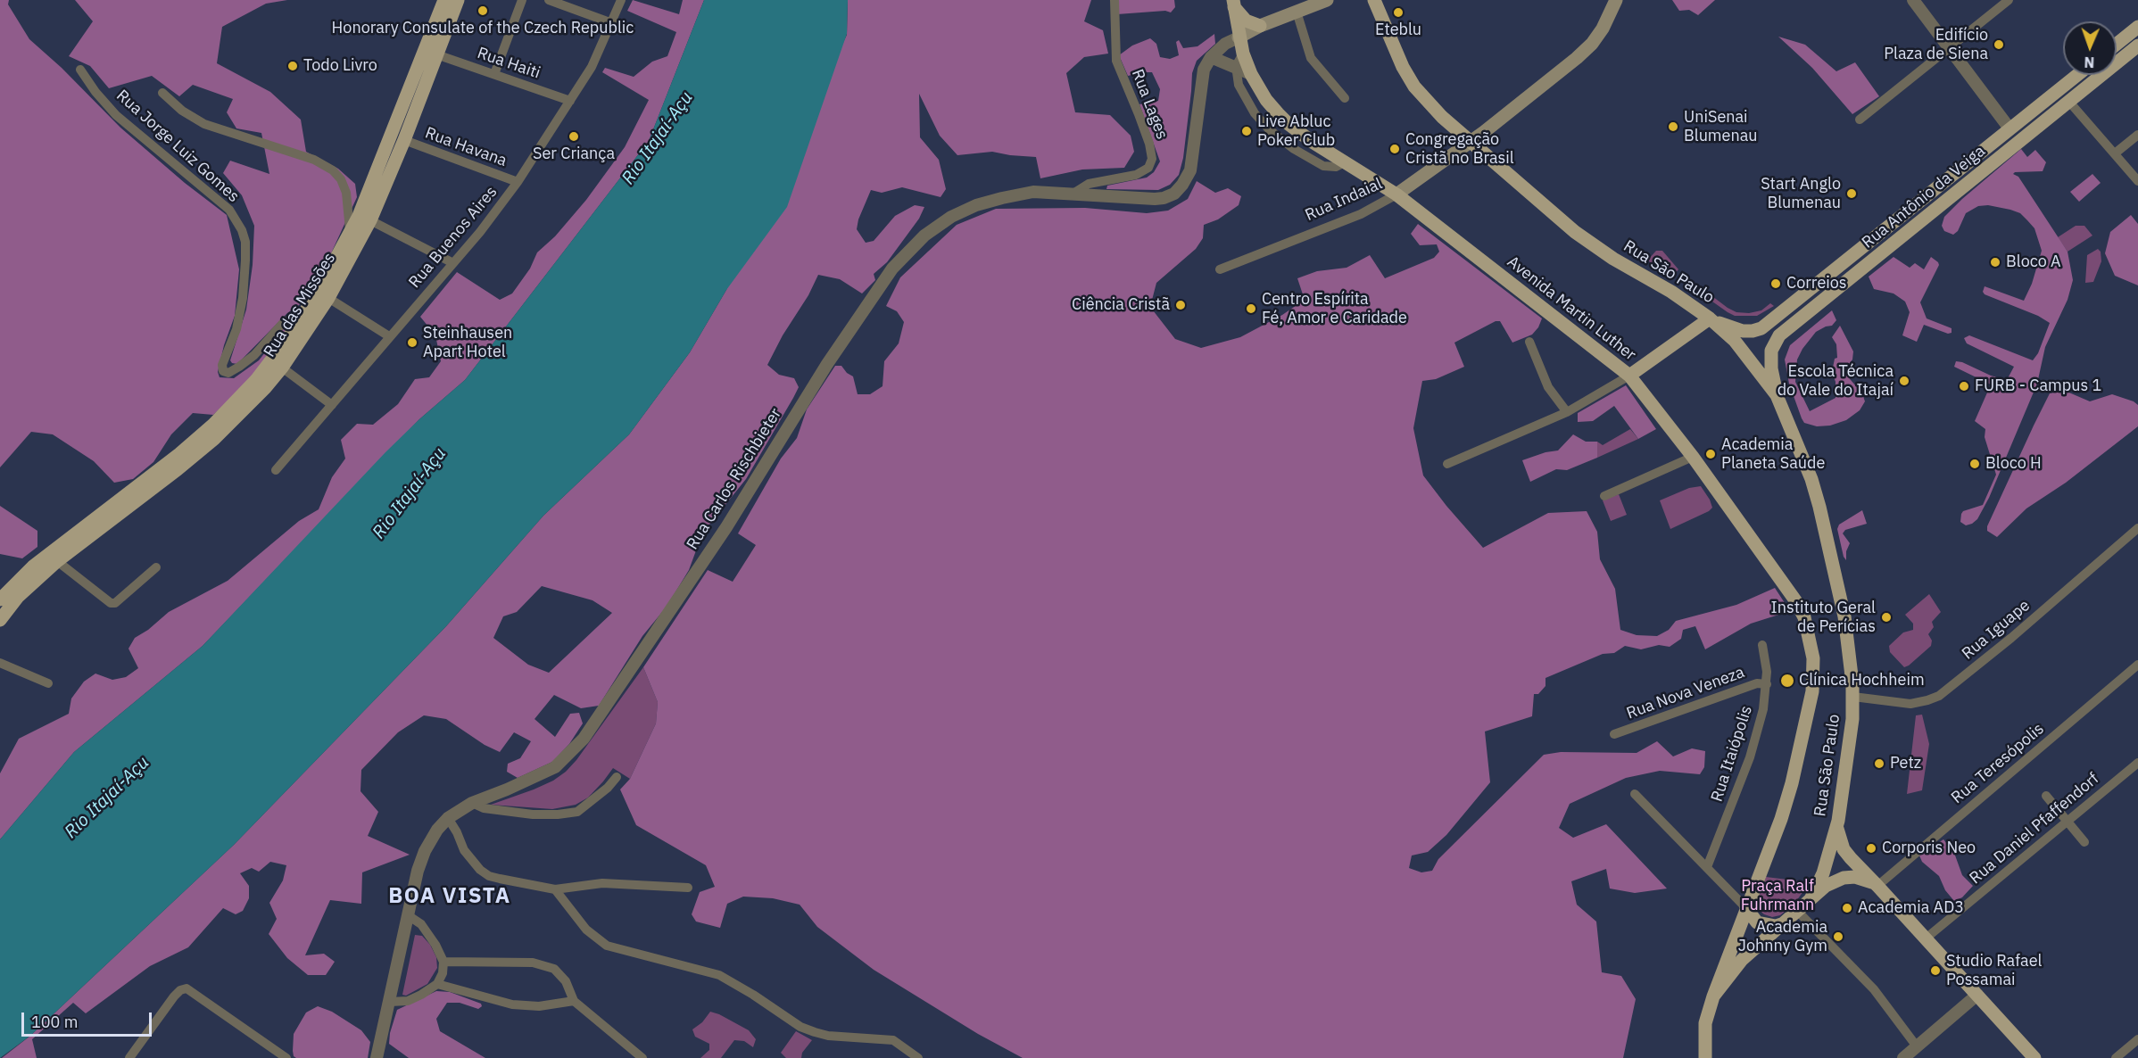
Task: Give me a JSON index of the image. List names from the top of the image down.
{
  "streets": {
    "main road": [
      "Rua Antônio da Veiga",
      "Rua Indaial",
      "Rua São Paulo",
      "Rua das Missões",
      "Avenida Martin Luther"
    ],
    "street": [
      "Rua Haiti",
      "Rua Lages",
      "Rua Jorge Luiz Gomes",
      "Rua Havana",
      "Rua Buenos Aires",
      "Rua Carlos Rischbieter",
      "Rua Iguape",
      "Rua Nova Veneza",
      "Rua Itaiópolis",
      "Rua Teresópolis",
      "Rua Daniel Pfaffendorf"
    ]
  },
  "crossings": [
    ["Rua Haiti", "Rua Buenos Aires"],
    ["Rua Haiti", "Rua das Missões"],
    ["Rua Lages", "Rua Carlos Rischbieter"],
    ["Rua Jorge Luiz Gomes", "Rua das Missões"],
    ["Rua Havana", "Rua Buenos Aires"],
    ["Rua Havana", "Rua das Missões"],
    ["Rua Indaial", "Rua São Paulo"],
    ["Rua Indaial", "Avenida Martin Luther"],
    ["Rua São Paulo", "Avenida Martin Luther"],
    ["Rua São Paulo", "Rua Iguape"],
    ["Rua São Paulo", "Rua Teresópolis"],
    ["Rua Nova Veneza", "Rua Itaiópolis"]
  ],
  "districts": ["BOA VISTA"],
  "water": ["Rio Itajaí-Açu"],
  "parks": ["Praça Ralf Fuhrmann"],
  "places": [
    "Honorary Consulate of the Czech Republic",
    "Eteblu",
    "Edifício Plaza de Siena",
    "Todo Livro",
    "UniSenai Blumenau",
    "Live Abluc Poker Club",
    "Ser Criança",
    "Congregação Cristã no Brasil",
    "Start Anglo Blumenau",
    "Bloco A",
    "Correios",
    "Ciência Cristã",
    "Centro Espírita Fé, Amor e Caridade",
    "Steinhausen Apart Hotel",
    "Escola Técnica do Vale do Itajaí",
    "FURB - Campus 1",
    "Academia Planeta Saúde",
    "Bloco H",
    "Instituto Geral de Perícias",
    "Clínica Hochheim",
    "Petz",
    "Corporis Neo",
    "Academia AD3",
    "Academia Johnny Gym",
    "Studio Rafael Possamai"
  ],
  "scale_bar": "100 m",
  "north": "bottom"
}
